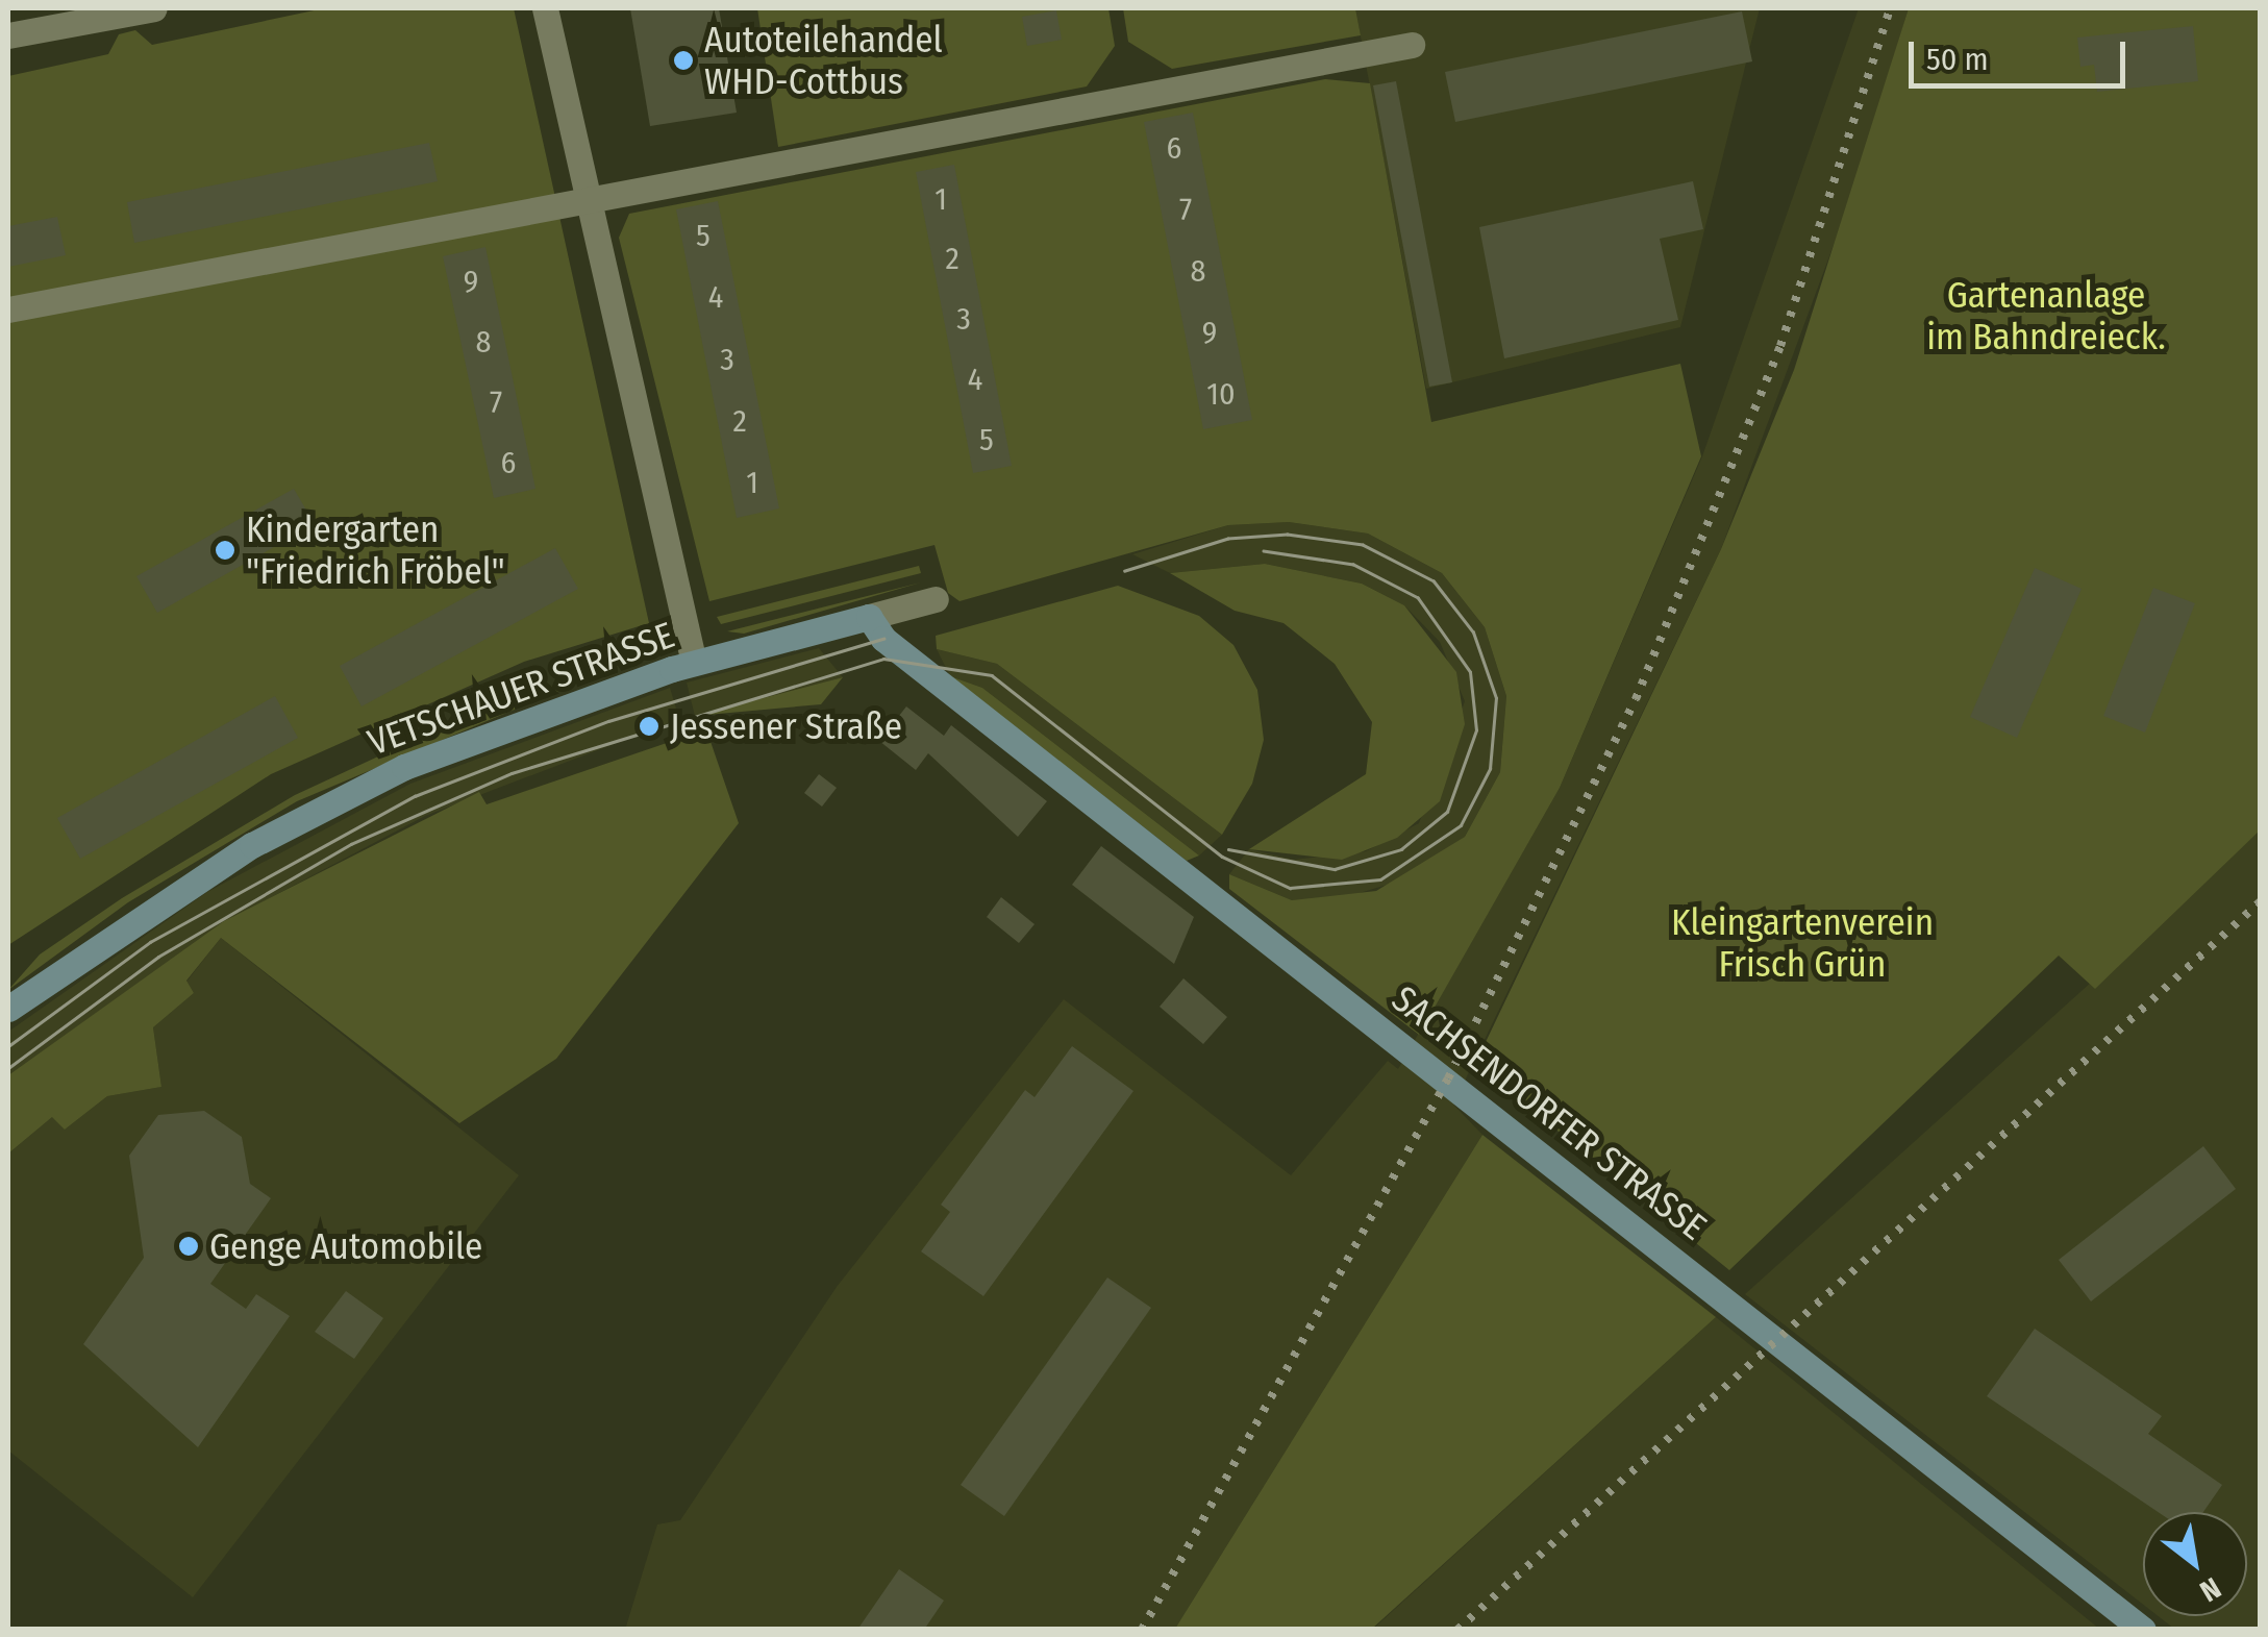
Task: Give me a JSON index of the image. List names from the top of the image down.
{
  "streets": {
    "street": ["VETSCHAUER STRASSE", "SACHSENDORFER STRASSE"]
  },
  "crossings": [
    ["VETSCHAUER STRASSE", "SACHSENDORFER STRASSE"]
  ],
  "parks": ["Gartenanlage im Bahndreieck.", "Kleingartenverein Frisch Grün"],
  "places": [
    "Autoteilehandel WHD-Cottbus",
    "Kindergarten \"Friedrich Fröbel\"",
    "Jessener Straße",
    "Genge Automobile"
  ],
  "house_numbers": [
    "6",
    "1",
    "7",
    "5",
    "2",
    "8",
    "9",
    "4",
    "3",
    "9",
    "8",
    "3",
    "4",
    "10",
    "7",
    "2",
    "5",
    "6",
    "1"
  ],
  "scale_bar": "50 m",
  "north": "bottom right"
}
